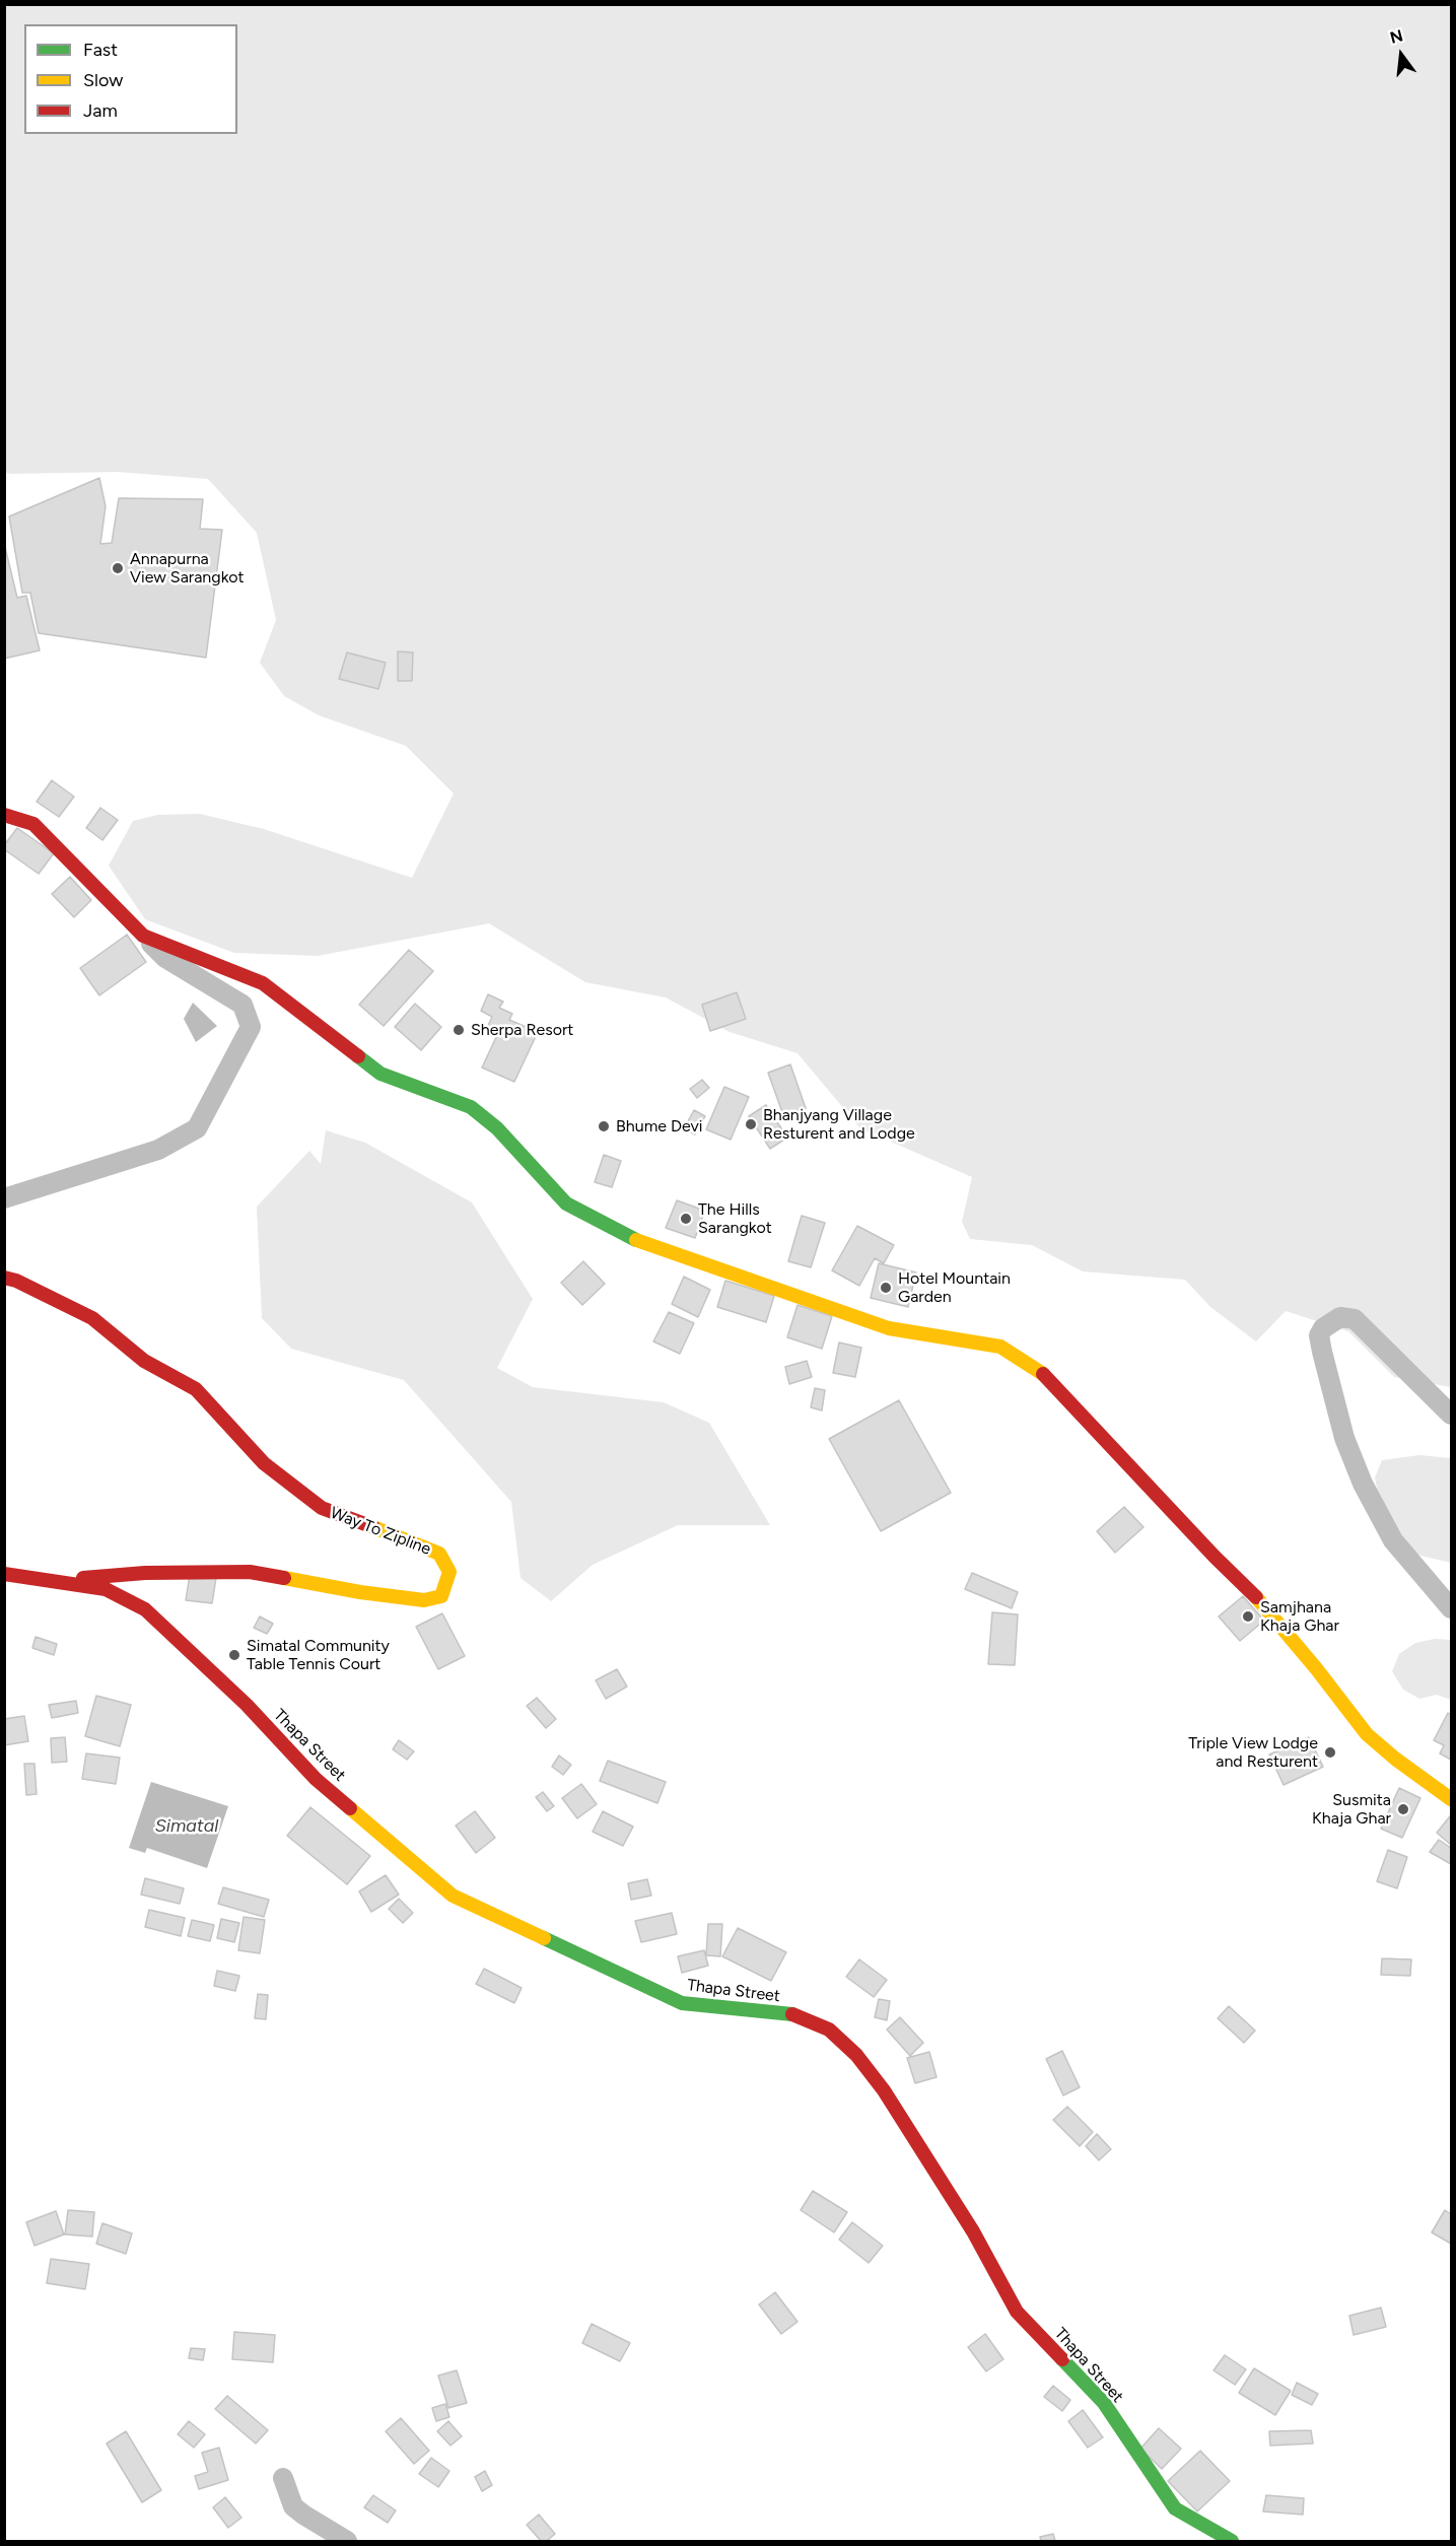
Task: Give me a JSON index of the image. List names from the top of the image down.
{
  "streets": {
    "street": ["Way To Zipline", "Thapa Street"]
  },
  "crossings": [
    ["Way To Zipline", "Thapa Street"]
  ],
  "water": ["Simatal"],
  "places": [
    "Annapurna View Sarangkot",
    "Sherpa Resort",
    "Bhanjyang Village Resturent and Lodge",
    "Bhume Devi",
    "The Hills Sarangkot",
    "Hotel Mountain Garden",
    "Samjhana Khaja Ghar",
    "Simatal Community Table Tennis Court",
    "Triple View Lodge and Resturent",
    "Susmita Khaja Ghar"
  ],
  "legend": ["Fast", "Slow", "Jam"],
  "north": "top"
}
